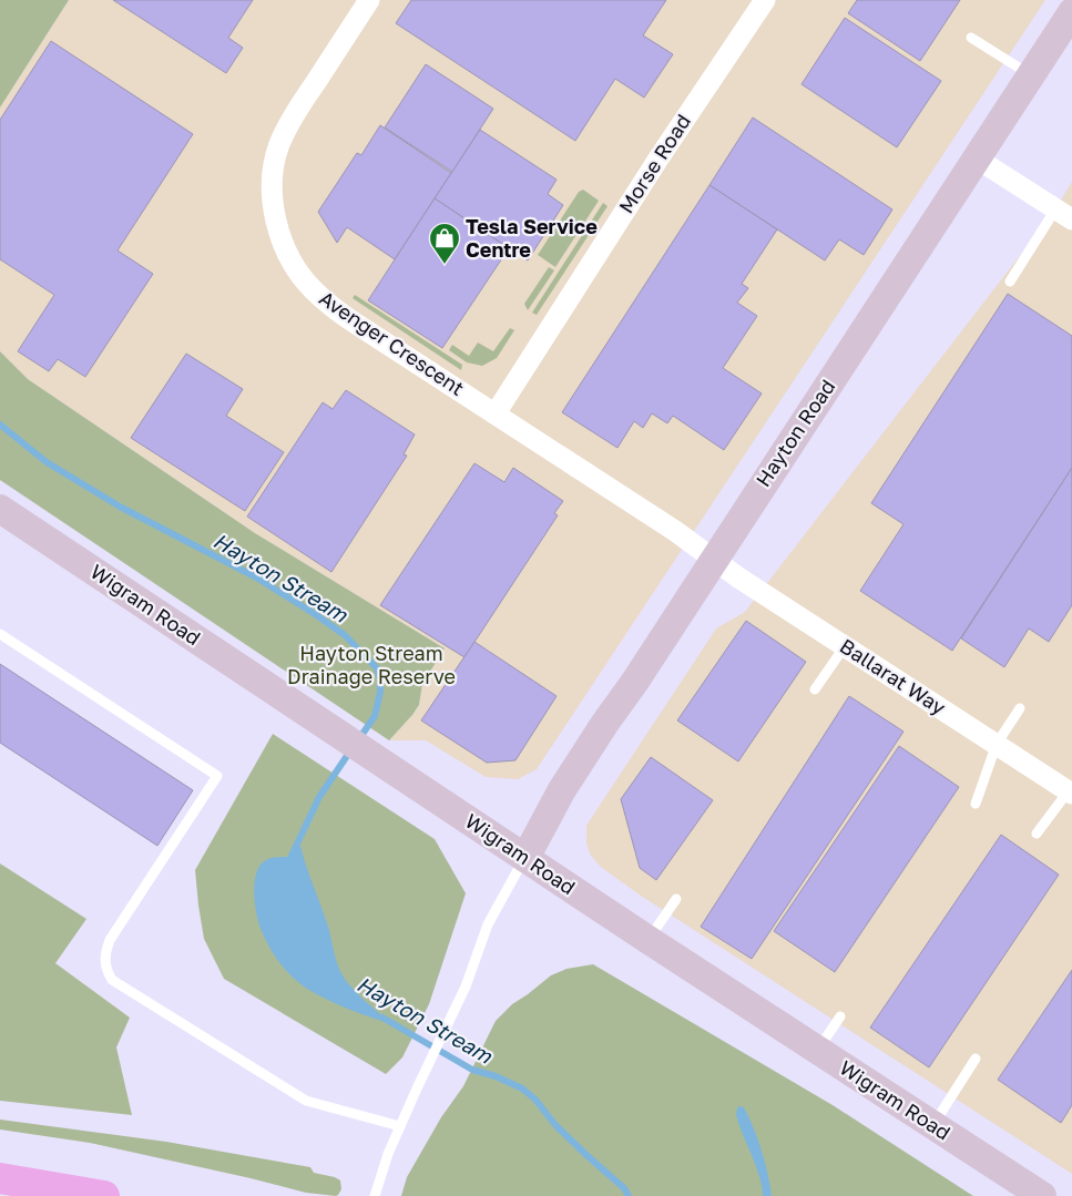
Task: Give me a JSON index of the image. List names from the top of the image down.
{
  "streets": {
    "main road": ["Hayton Road", "Wigram Road"],
    "street": ["Morse Road", "Avenger Crescent", "Ballarat Way"]
  },
  "crossings": [
    ["Morse Road", "Avenger Crescent"],
    ["Avenger Crescent", "Hayton Road"],
    ["Avenger Crescent", "Ballarat Way"],
    ["Hayton Road", "Wigram Road"],
    ["Hayton Road", "Ballarat Way"]
  ],
  "water": ["Hayton Stream"],
  "parks": ["Hayton Stream Drainage Reserve"],
  "places": {
    "shop": ["Tesla Service Centre"]
  }
}
